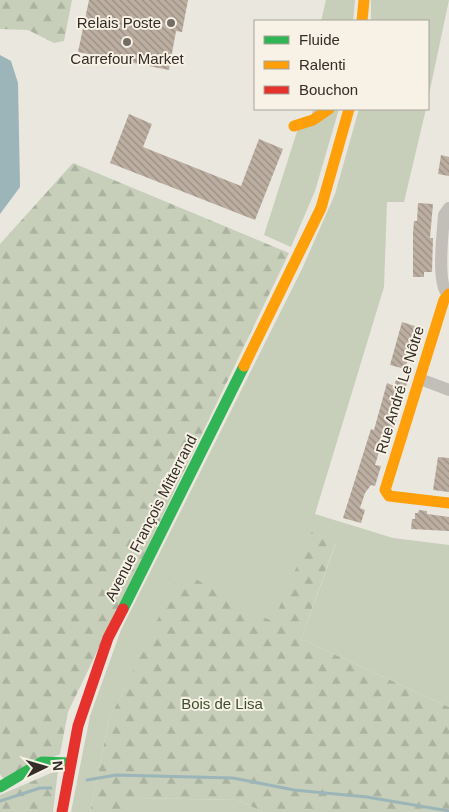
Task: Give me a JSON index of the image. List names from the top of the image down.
{
  "streets": {
    "main road": ["Rue André Le Nôtre", "Avenue François Mitterrand"]
  },
  "parks": ["Bois de Lisa"],
  "places": ["Relais Poste", "Carrefour Market"],
  "legend": ["Fluide", "Ralenti", "Bouchon"],
  "north": "right"
}
